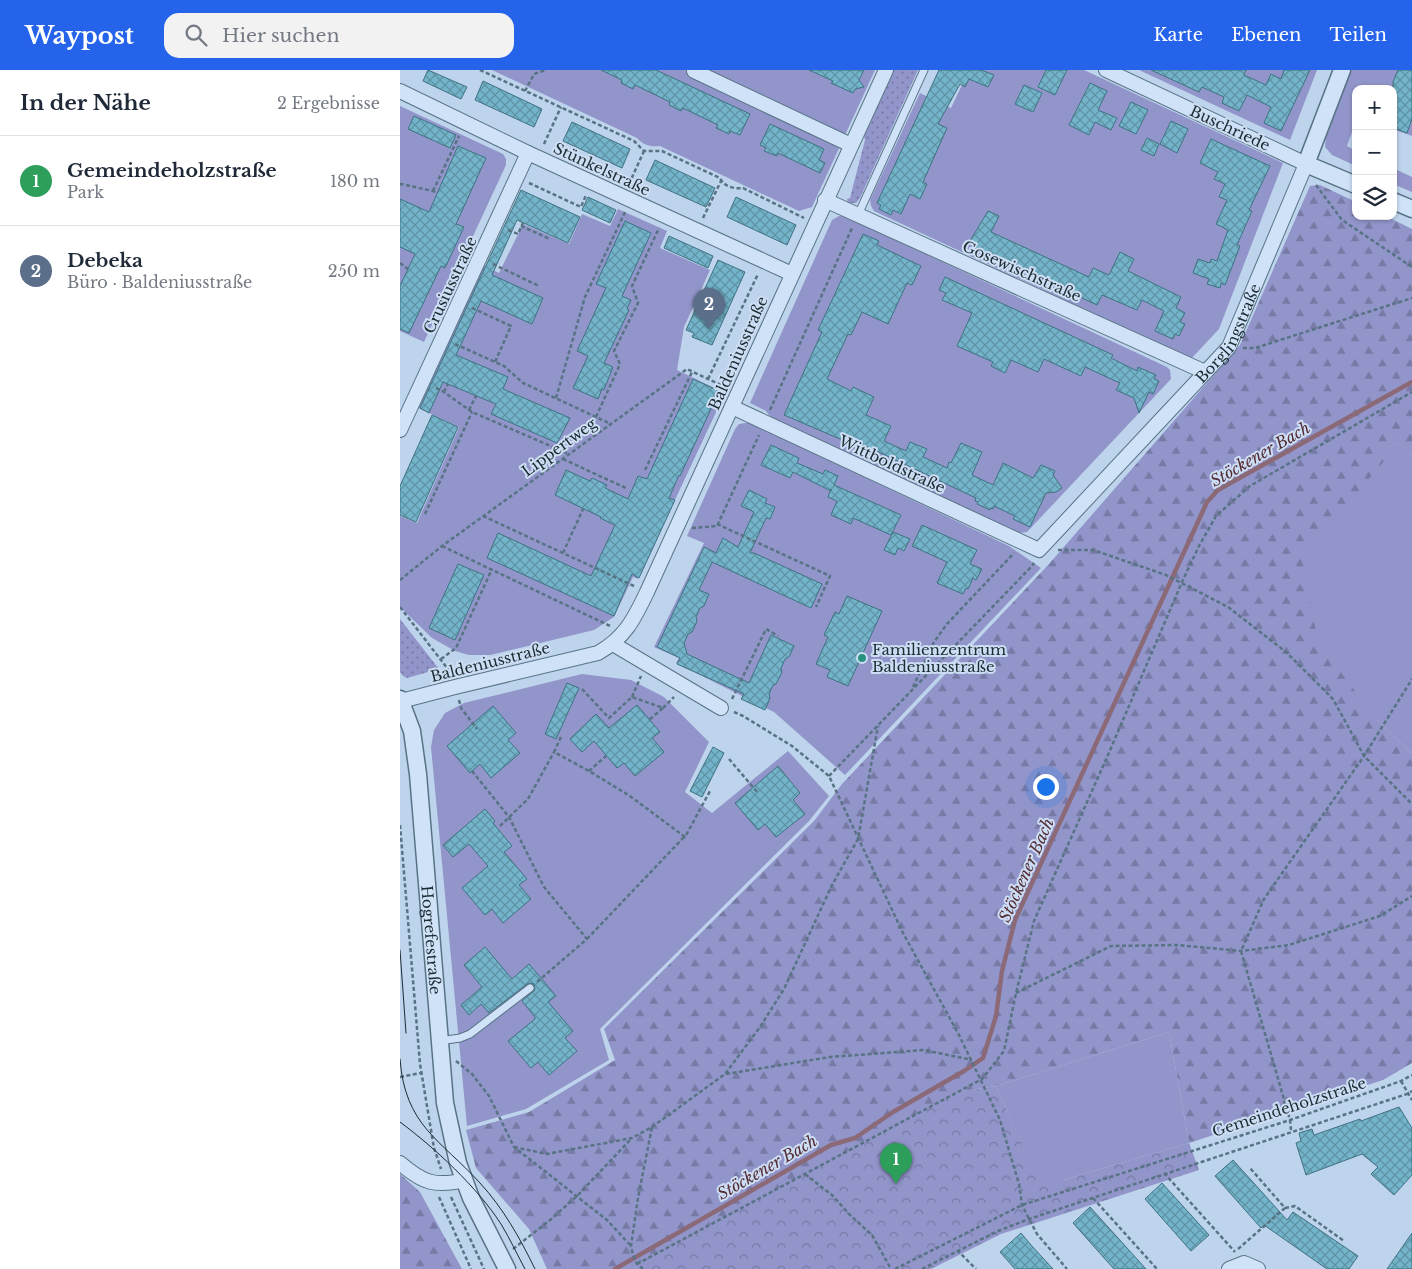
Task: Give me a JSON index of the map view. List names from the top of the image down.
{
  "streets": {
    "street": [
      "Buschriede",
      "Stünkelstraße",
      "Gosewischstraße",
      "Crusiusstraße",
      "Borglingstraße",
      "Baldeniusstraße",
      "Wittboldstraße",
      "Hogrefestraße"
    ],
    "path": ["Lippertweg", "Gemeindeholzstraße"]
  },
  "crossings": [
    ["Buschriede", "Borglingstraße"],
    ["Stünkelstraße", "Crusiusstraße"],
    ["Stünkelstraße", "Baldeniusstraße"],
    ["Gosewischstraße", "Borglingstraße"],
    ["Gosewischstraße", "Baldeniusstraße"],
    ["Borglingstraße", "Wittboldstraße"],
    ["Baldeniusstraße", "Wittboldstraße"],
    ["Baldeniusstraße", "Hogrefestraße"]
  ],
  "water": ["Stöckener Bach"],
  "places": ["Familienzentrum Baldeniusstraße"],
  "page": {
    "header": "Waypost",
    "search": "Hier suchen",
    "nav": ["Karte", "Ebenen", "Teilen"],
    "heading": ["In der Nähe", "2 Ergebnisse"],
    "map_buttons": ["+", "−"],
    "list": [
      {
        "mark": "1",
        "name": "Gemeindeholzstraße",
        "note": "Park",
        "value": "180 m"
      },
      {
        "mark": "2",
        "name": "Debeka",
        "note": "Büro · Baldeniusstraße",
        "value": "250 m"
      }
    ],
    "pins": ["2", "1"]
  }
}
